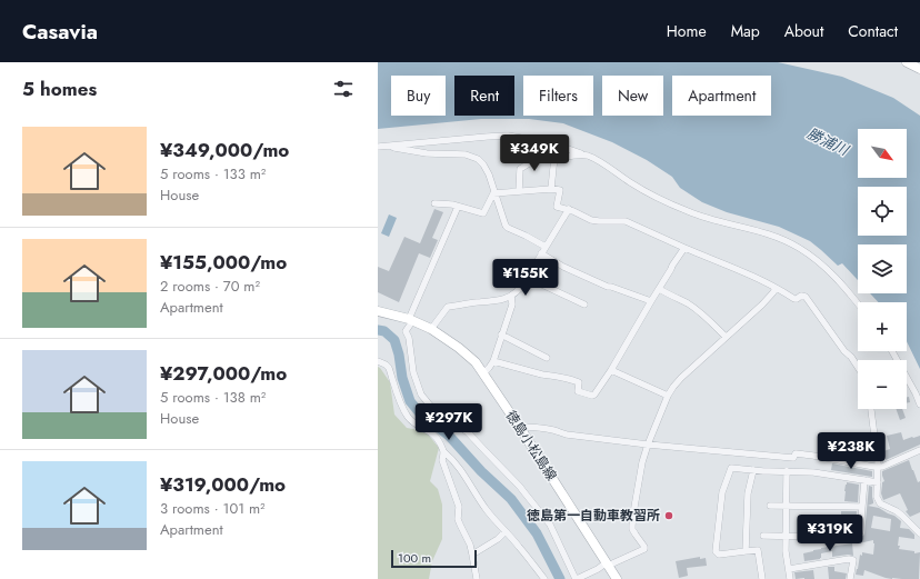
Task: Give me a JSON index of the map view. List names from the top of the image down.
{
  "streets": {
    "main road": ["徳島小松島線"]
  },
  "water": ["勝浦川"],
  "places": ["徳島第一自動車教習所"],
  "scale_bar": "100 m",
  "north": "bottom right",
  "page": {
    "header": "Casavia",
    "nav": [
      "Home",
      "Map",
      "About",
      "Contact"
    ],
    "heading": "5 homes",
    "chip": [
      "Buy",
      "Rent",
      "Filters",
      "New",
      "Apartment"
    ],
    "list": [
      {
        "name": "¥349,000/mo",
        "note": "5 rooms · 133 m² · House"
      },
      {
        "name": "¥155,000/mo",
        "note": "2 rooms · 70 m² · Apartment"
      },
      {
        "name": "¥297,000/mo",
        "note": "5 rooms · 138 m² · House"
      },
      {
        "name": "¥319,000/mo",
        "note": "3 rooms · 101 m² · Apartment"
      }
    ],
    "map_buttons": ["+", "−"],
    "price": [
      "¥349K",
      "¥155K",
      "¥297K",
      "¥238K",
      "¥319K"
    ],
    "scale": "100 m"
  }
}
